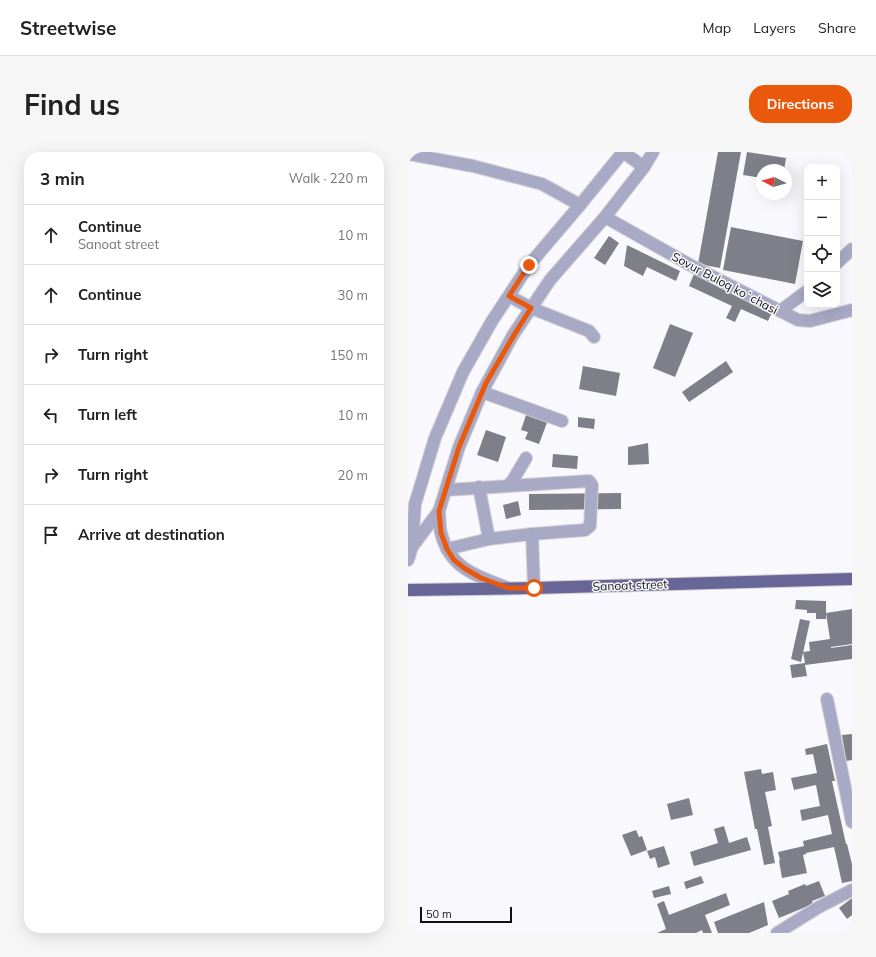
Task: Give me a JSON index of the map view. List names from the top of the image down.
{
  "streets": {
    "main road": ["Sanoat street"],
    "street": ["Sovur Buloq koʻchasi"]
  },
  "scale_bar": "50 m",
  "north": "left",
  "page": {
    "header": "Streetwise",
    "nav": ["Map", "Layers", "Share"],
    "buttons": "Directions",
    "title": "Find us",
    "heading": ["3 min", "Walk · 220 m"],
    "map_buttons": ["+", "−"],
    "list": [
      ["Continue", "Sanoat street", "10 m"],
      ["Continue", "30 m"],
      ["Turn right", "150 m"],
      ["Turn left", "10 m"],
      ["Turn right", "20 m"],
      "Arrive at destination"
    ],
    "scale": "50 m"
  }
}
